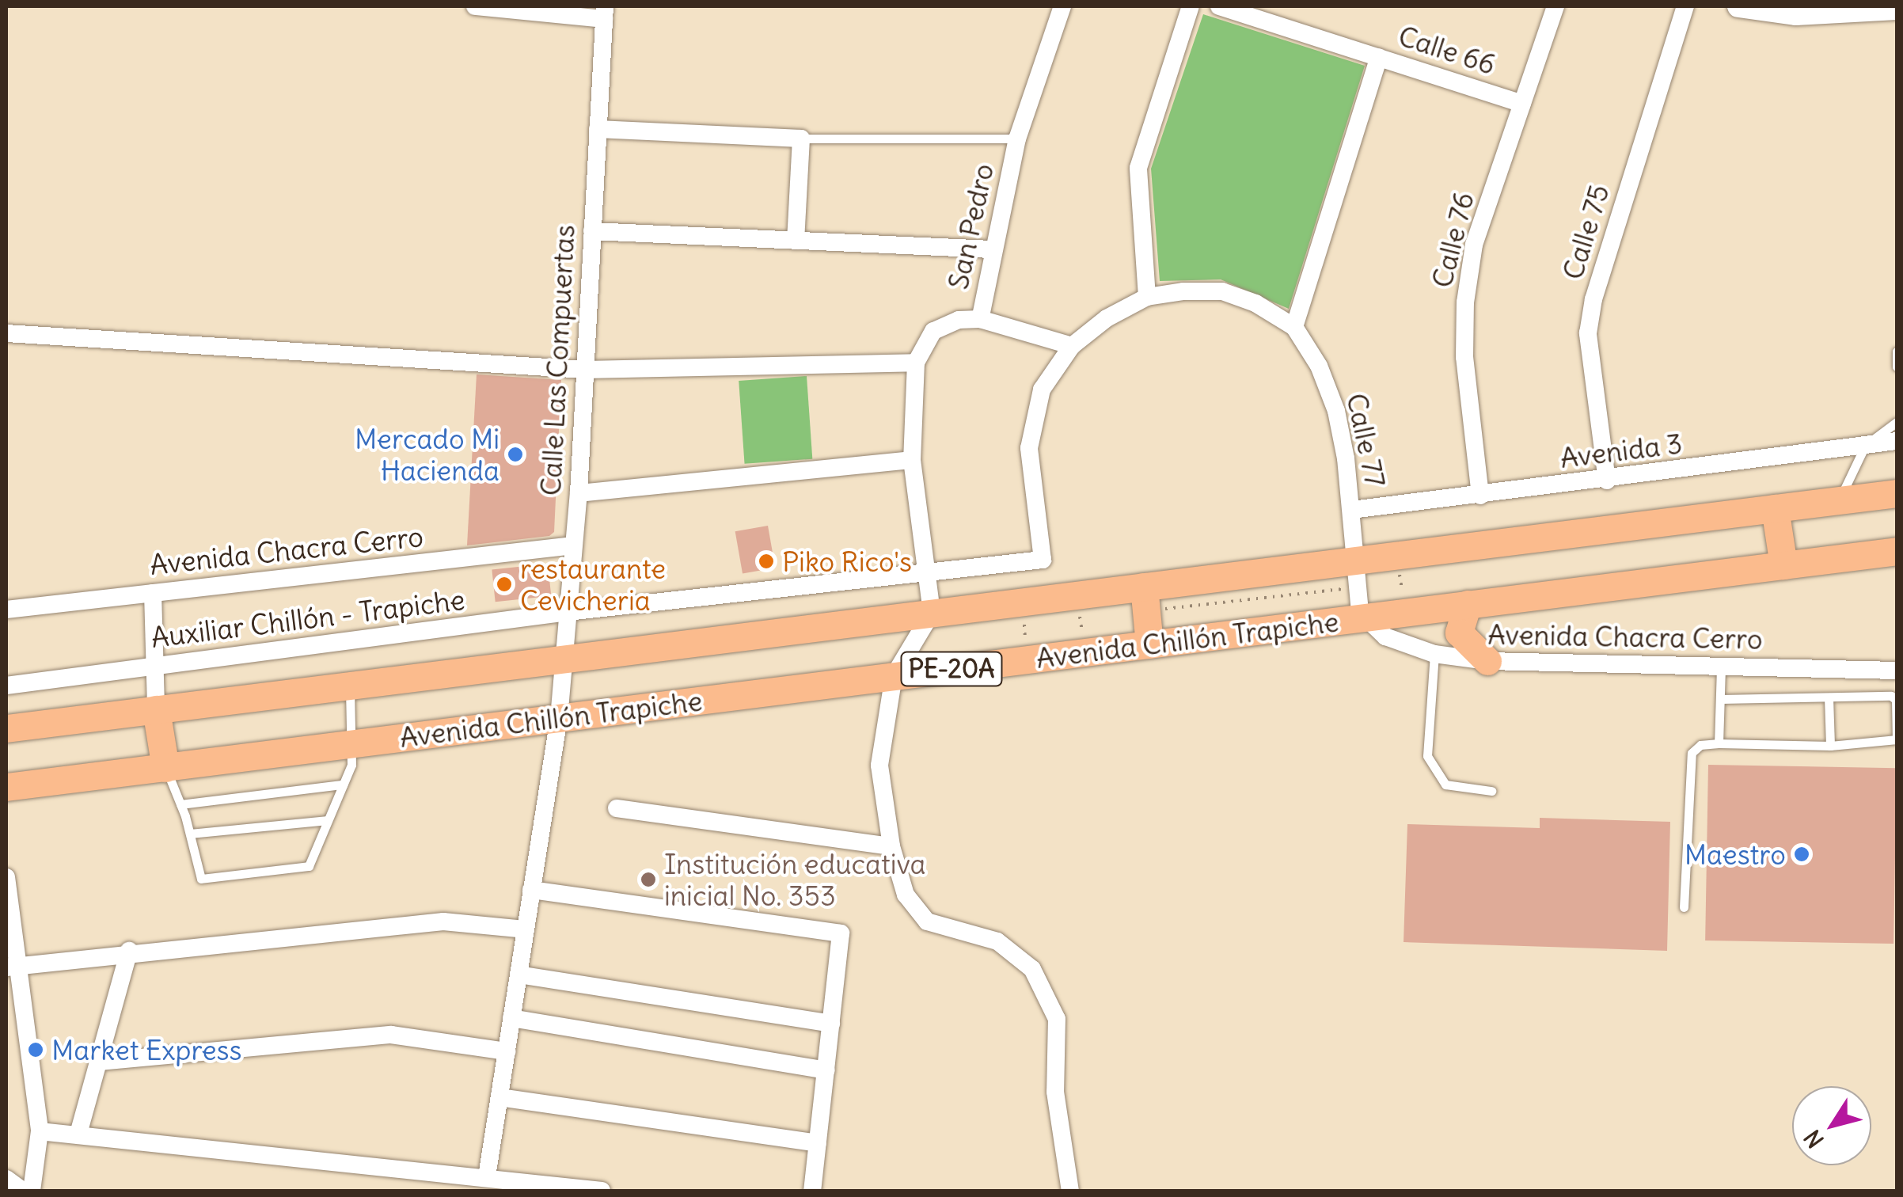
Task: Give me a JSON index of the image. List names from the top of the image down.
{
  "streets": {
    "main road": ["Avenida Chillón Trapiche", "PE-20A"],
    "street": [
      "Calle 66",
      "San Pedro",
      "Calle 75",
      "Calle 76",
      "Calle Las Compuertas",
      "Calle 77",
      "Avenida 3",
      "Avenida Chacra Cerro",
      "Auxiliar Chillón - Trapiche"
    ]
  },
  "crossings": [
    ["Calle 66", "Calle 76"],
    ["San Pedro", "Auxiliar Chillón - Trapiche"],
    ["San Pedro", "Avenida Chillón Trapiche"],
    ["Calle 75", "Avenida 3"],
    ["Calle 76", "Avenida 3"],
    ["Calle Las Compuertas", "Avenida Chacra Cerro"],
    ["Calle Las Compuertas", "Auxiliar Chillón - Trapiche"],
    ["Calle Las Compuertas", "Avenida Chillón Trapiche"],
    ["Calle 77", "Avenida 3"],
    ["Calle 77", "Avenida Chacra Cerro"],
    ["Calle 77", "Auxiliar Chillón - Trapiche"],
    ["Calle 77", "Avenida Chillón Trapiche"],
    ["Avenida Chacra Cerro", "Avenida Chillón Trapiche"]
  ],
  "places": [
    "Mercado Mi Hacienda",
    "Piko Rico's",
    "restaurante Cevicheria",
    "Maestro",
    "Institución educativa inicial No. 353",
    "Market Express"
  ],
  "north": "bottom left"
}
